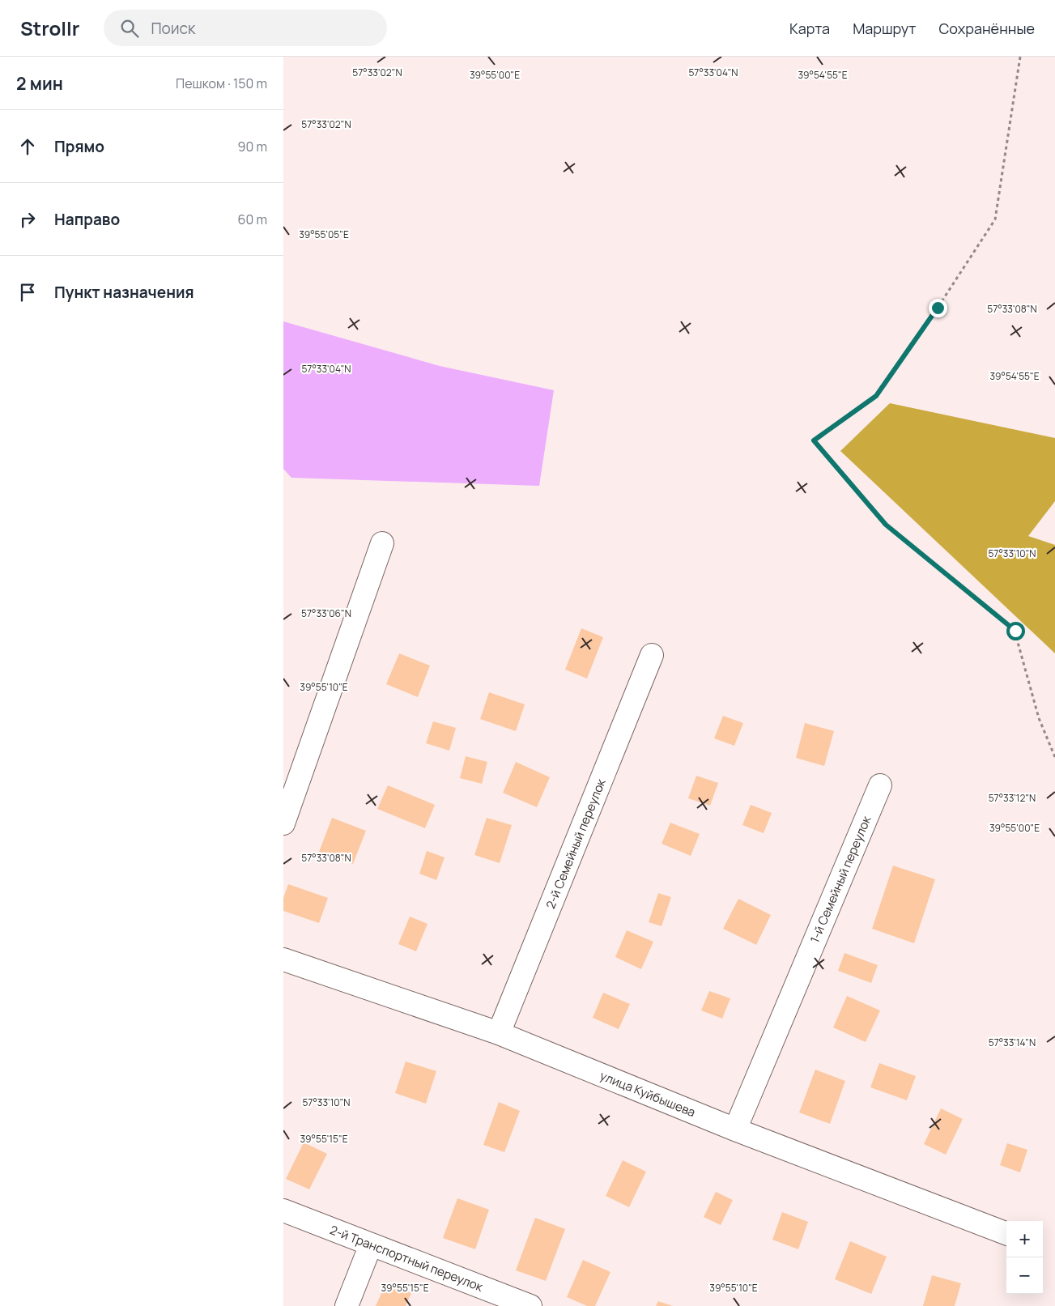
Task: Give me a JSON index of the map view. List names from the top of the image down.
{
  "streets": {
    "street": [
      "2-й Семейный переулок",
      "1-й Семейный переулок",
      "улица Куйбышева",
      "2-й Транспортный переулок"
    ]
  },
  "crossings": [
    ["2-й Семейный переулок", "улица Куйбышева"],
    ["1-й Семейный переулок", "улица Куйбышева"]
  ],
  "page": {
    "header": "Strollr",
    "search": "Поиск",
    "nav": ["Карта", "Маршрут", "Сохранённые"],
    "heading": ["2 мин", "Пешком · 150 m"],
    "list": [
      ["Прямо", "90 m"],
      ["Направо", "60 m"],
      "Пункт назначения"
    ],
    "map_buttons": ["+", "−"]
  },
  "coordinates": [
    "57°33'02\"N",
    "57°33'04\"N",
    "39°55'00\"E",
    "39°54'55\"E",
    "39°55'05\"E",
    "57°33'08\"N",
    "57°33'10\"N",
    "57°33'06\"N",
    "39°55'10\"E",
    "57°33'12\"N",
    "57°33'14\"N",
    "39°55'15\"E"
  ]
}
